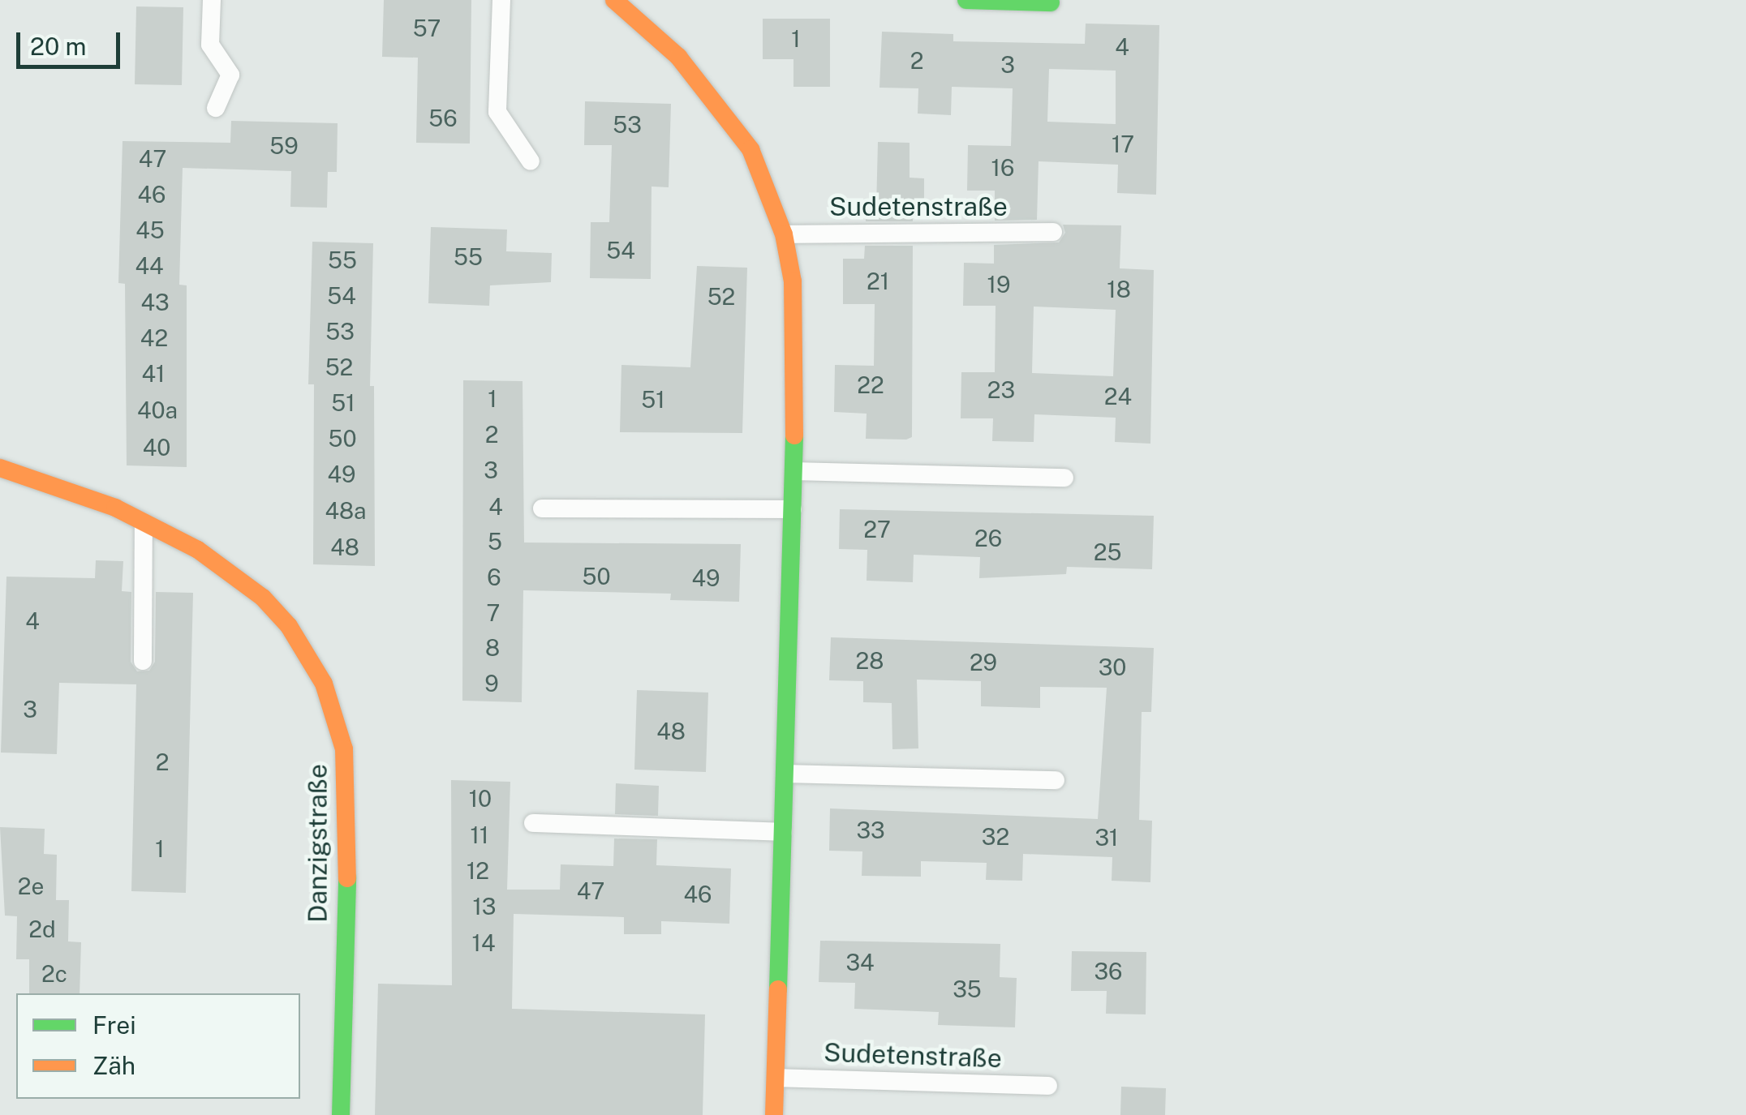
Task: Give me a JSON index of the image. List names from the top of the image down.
{
  "streets": {
    "street": ["Danzigstraße"],
    "lane": ["Sudetenstraße"]
  },
  "house_numbers": [
    "57",
    "1",
    "4",
    "2",
    "3",
    "56",
    "53",
    "17",
    "59",
    "47",
    "16",
    "46",
    "45",
    "54",
    "55",
    "55",
    "44",
    "21",
    "19",
    "18",
    "54",
    "52",
    "43",
    "53",
    "42",
    "52",
    "41",
    "22",
    "23",
    "24",
    "1",
    "51",
    "51",
    "40a",
    "2",
    "50",
    "40",
    "3",
    "49",
    "4",
    "48a",
    "27",
    "26",
    "5",
    "48",
    "25",
    "50",
    "6",
    "49",
    "7",
    "4",
    "8",
    "28",
    "29",
    "30",
    "9",
    "3",
    "48",
    "2",
    "10",
    "33",
    "11",
    "32",
    "31",
    "1",
    "12",
    "2e",
    "47",
    "46",
    "13",
    "2d",
    "14",
    "34",
    "36",
    "2c",
    "35"
  ],
  "legend": ["Frei", "Zäh"],
  "scale_bar": "20 m"
}
